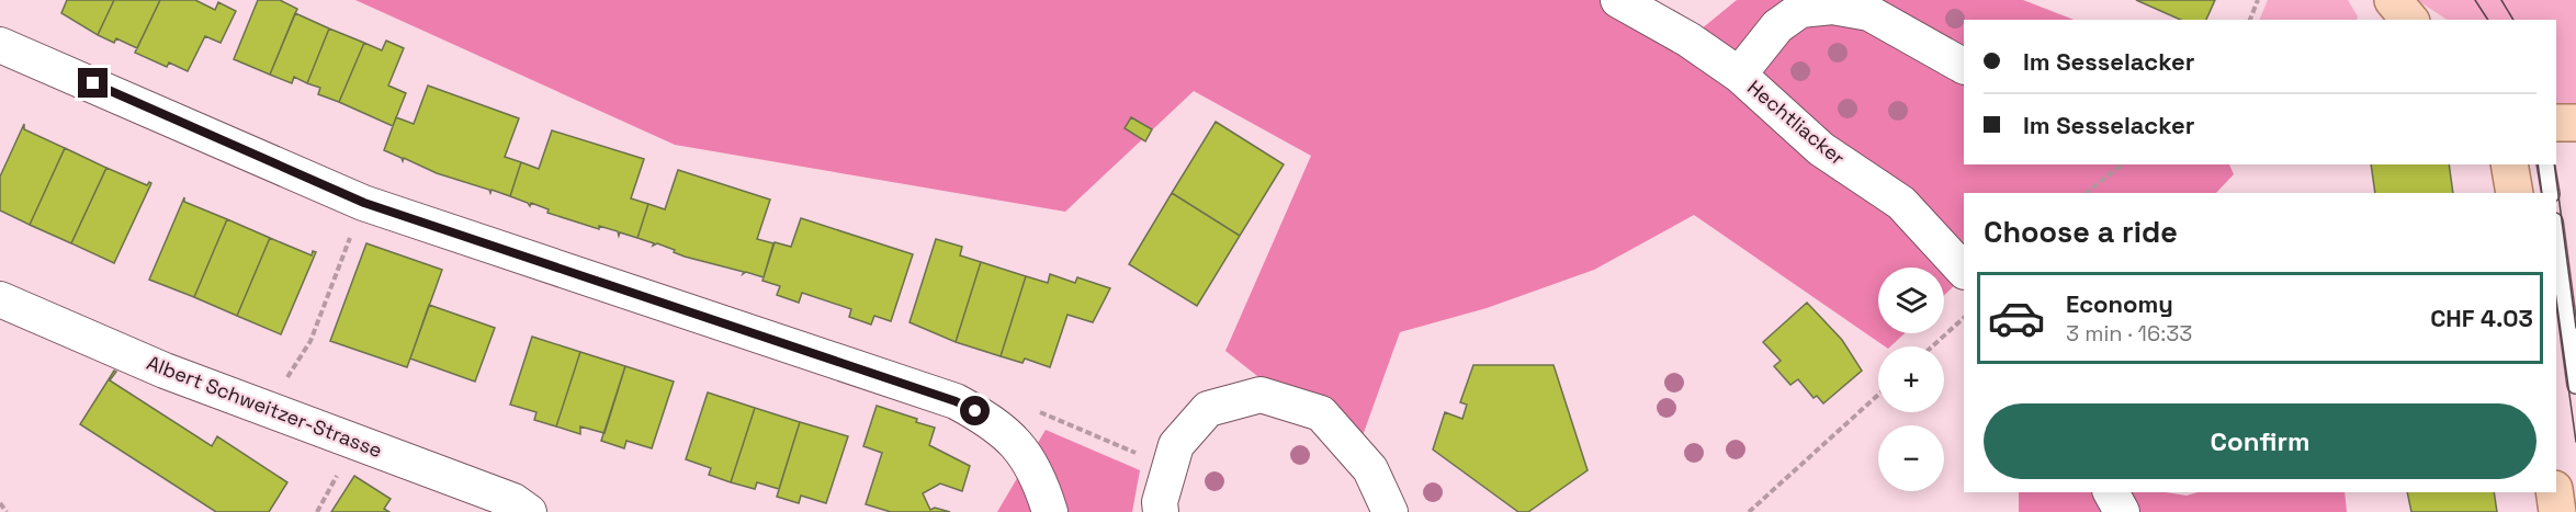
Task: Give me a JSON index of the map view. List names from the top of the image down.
{
  "streets": {
    "street": ["Hechtliacker", "Albert Schweitzer-Strasse"]
  },
  "page": {
    "banner": ["Im Sesselacker", "Im Sesselacker"],
    "heading": "Choose a ride",
    "map_buttons": ["+", "−"],
    "list": [
      {
        "name": "Economy",
        "note": "3 min · 16:33",
        "value": "CHF 4.03"
      }
    ],
    "buttons": "Confirm"
  }
}
